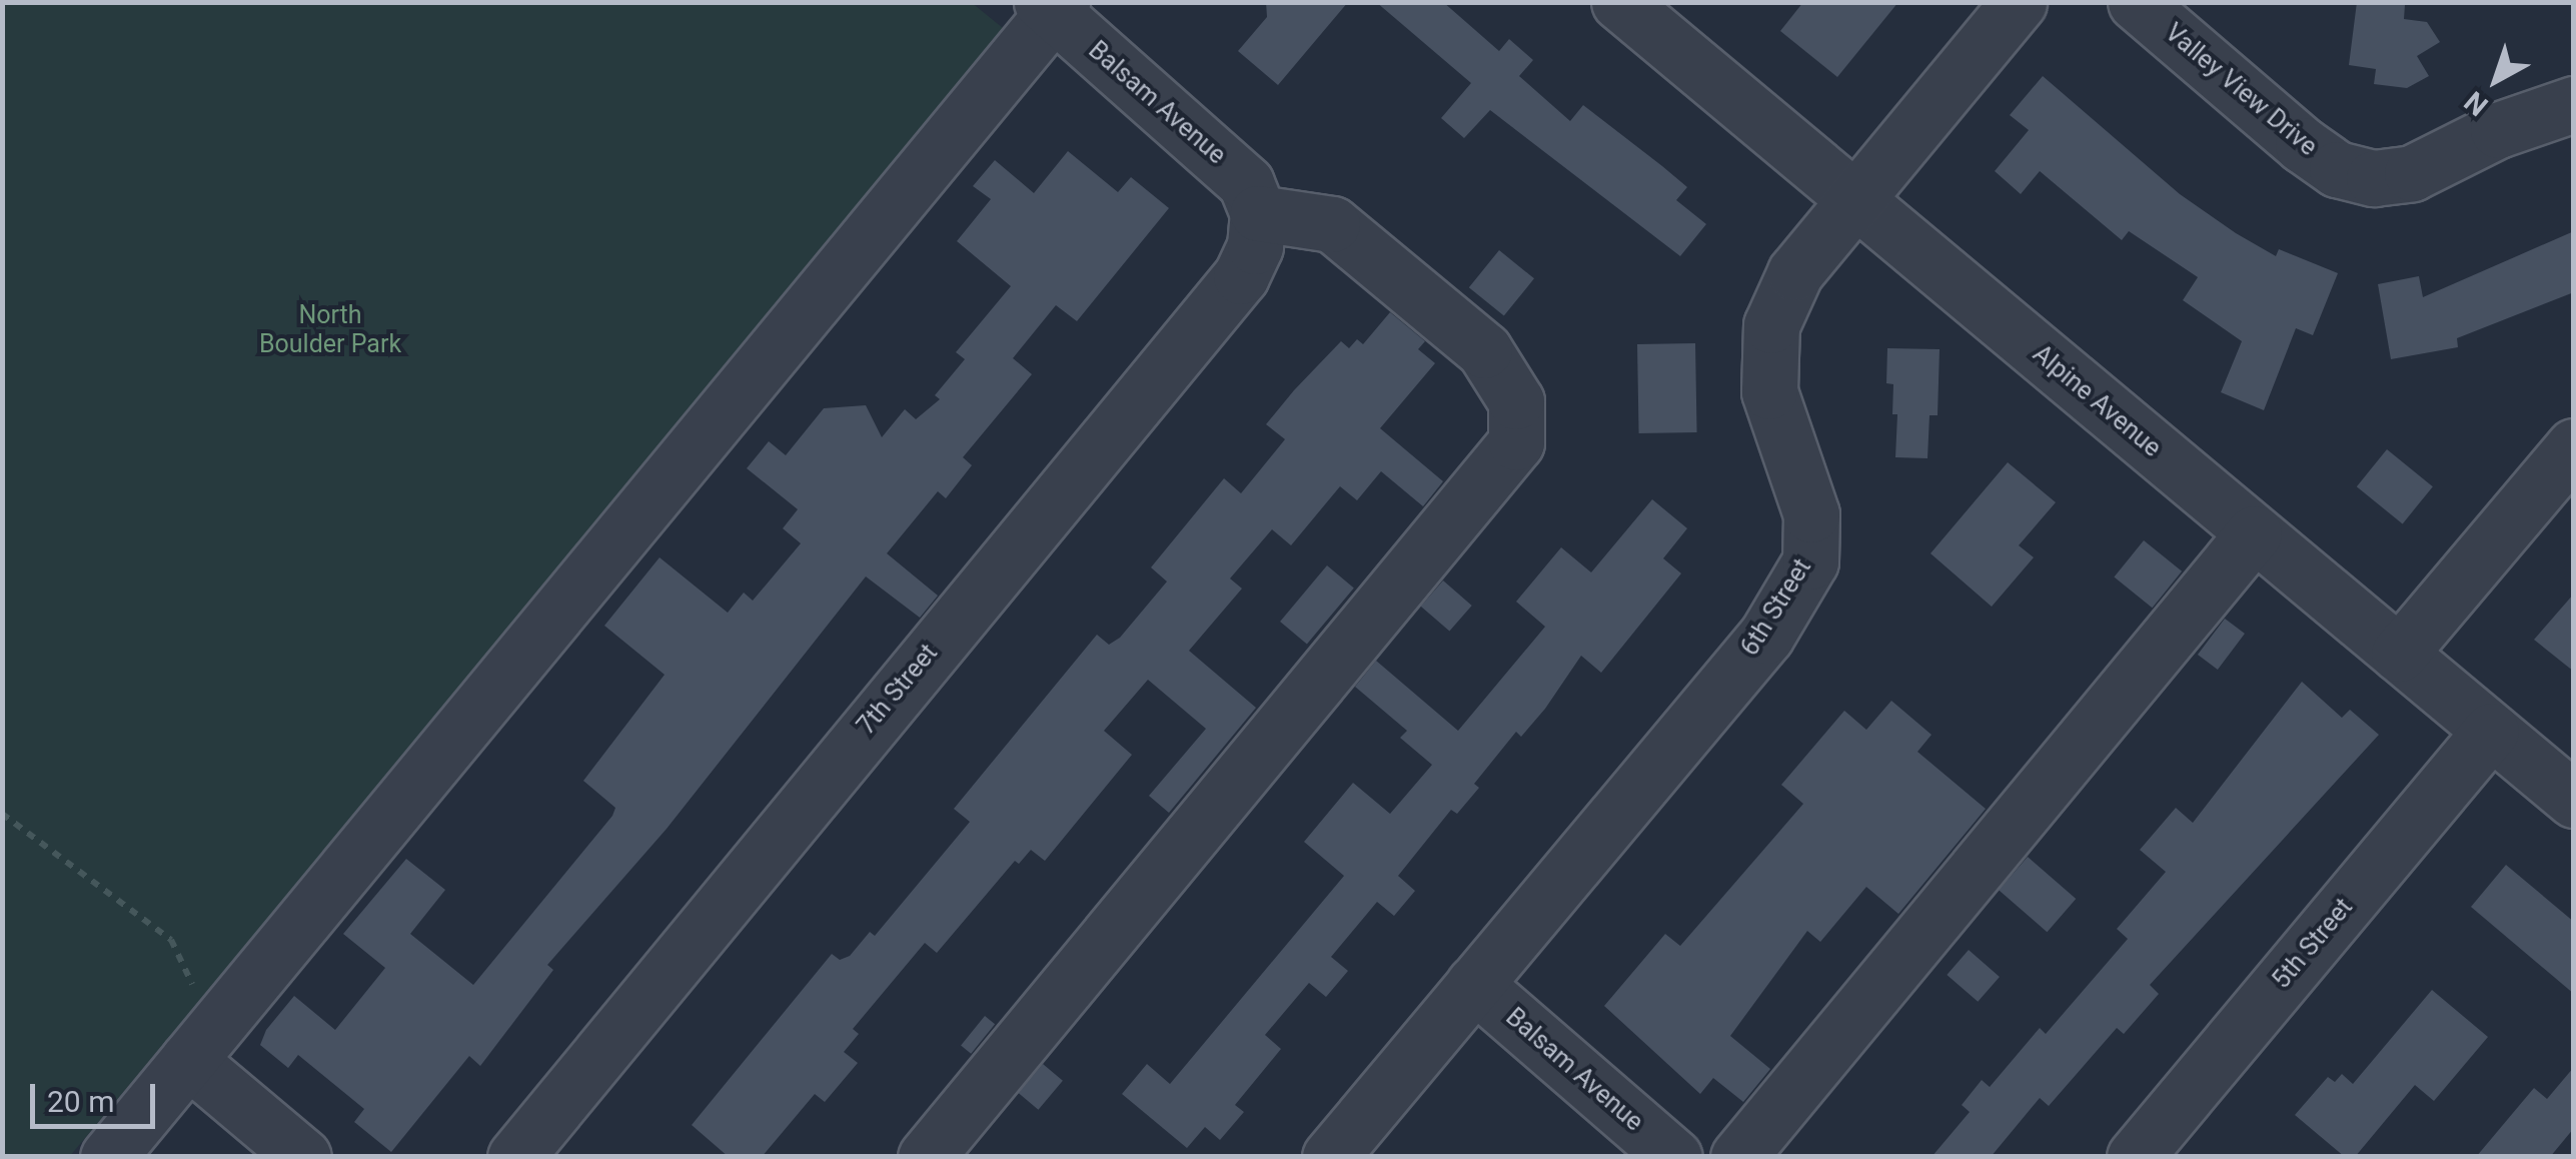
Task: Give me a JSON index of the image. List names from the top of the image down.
{
  "streets": {
    "street": [
      "Valley View Drive",
      "Balsam Avenue",
      "Alpine Avenue",
      "6th Street",
      "7th Street",
      "5th Street"
    ]
  },
  "crossings": [
    ["Balsam Avenue", "6th Street"],
    ["Balsam Avenue", "7th Street"],
    ["Alpine Avenue", "6th Street"],
    ["Alpine Avenue", "5th Street"]
  ],
  "parks": ["North Boulder Park"],
  "scale_bar": "20 m",
  "north": "bottom left"
}
